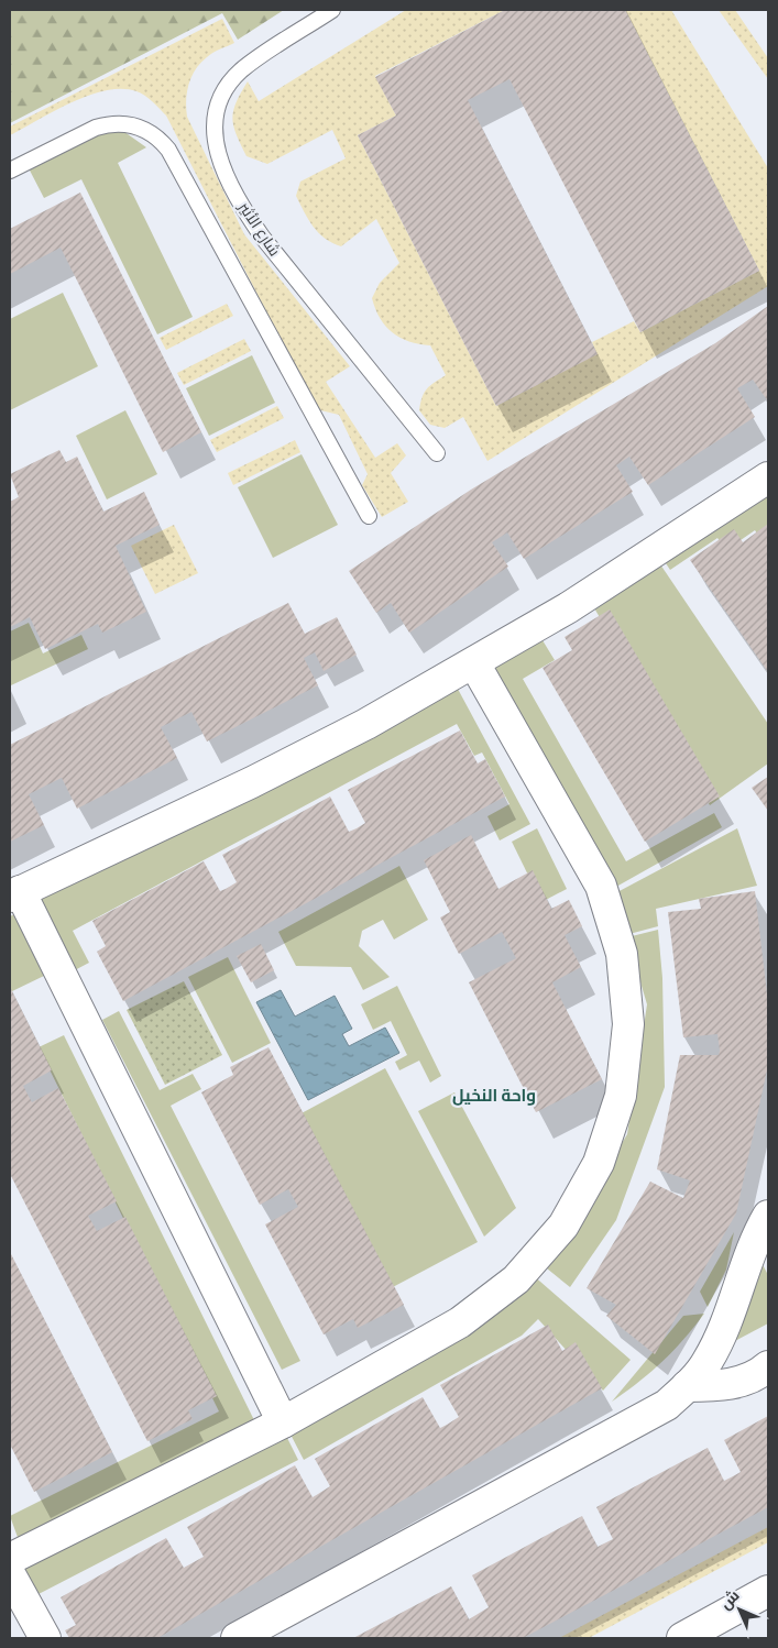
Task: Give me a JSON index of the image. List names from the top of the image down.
{
  "streets": {
    "lane": ["شارع الأثير"]
  },
  "districts": ["واحة النخيل"],
  "north": "top left"
}
